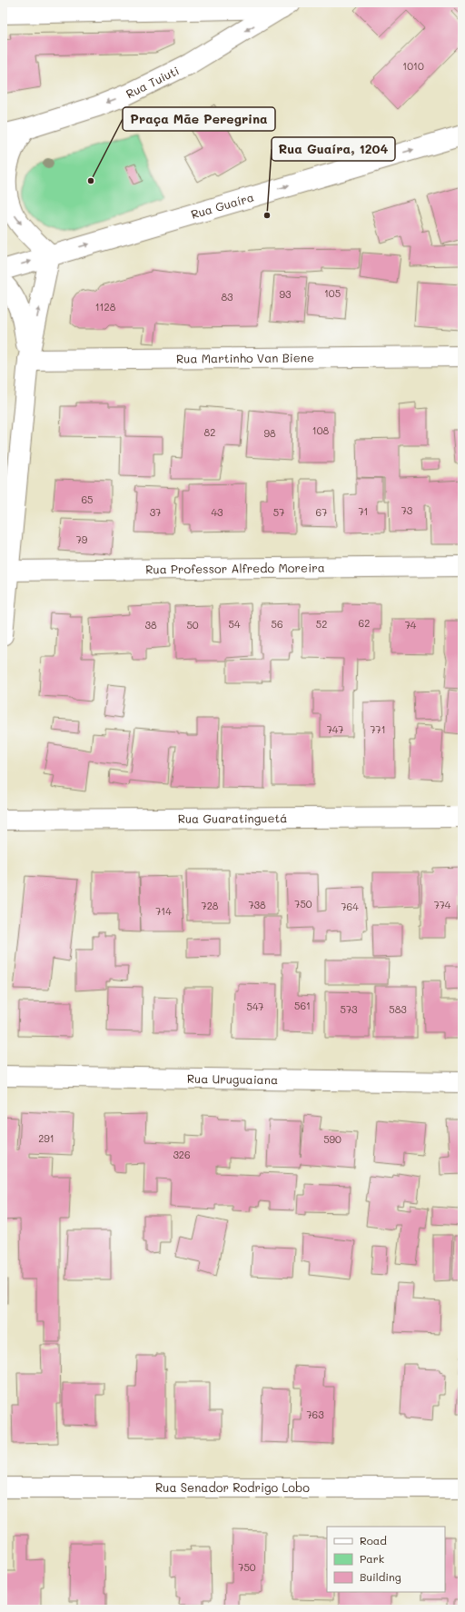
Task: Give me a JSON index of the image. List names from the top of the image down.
{
  "streets": {
    "street": [
      "Rua Tuiuti",
      "Rua Guaíra",
      "Rua Martinho Van Biene",
      "Rua Professor Alfredo Moreira",
      "Rua Guaratinguetá",
      "Rua Uruguaiana",
      "Rua Senador Rodrigo Lobo"
    ]
  },
  "one_way": ["Rua Guaíra"],
  "places": ["Praça Mãe Peregrina", "Rua Guaíra, 1204"],
  "house_numbers": [
    "1010",
    "105",
    "93",
    "83",
    "1128",
    "108",
    "82",
    "98",
    "65",
    "73",
    "71",
    "37",
    "43",
    "57",
    "67",
    "79",
    "62",
    "54",
    "56",
    "52",
    "38",
    "50",
    "74",
    "747",
    "771",
    "750",
    "738",
    "774",
    "728",
    "764",
    "714",
    "561",
    "547",
    "573",
    "583",
    "291",
    "590",
    "326",
    "763",
    "750"
  ],
  "legend": ["Road", "Park", "Building"]
}
